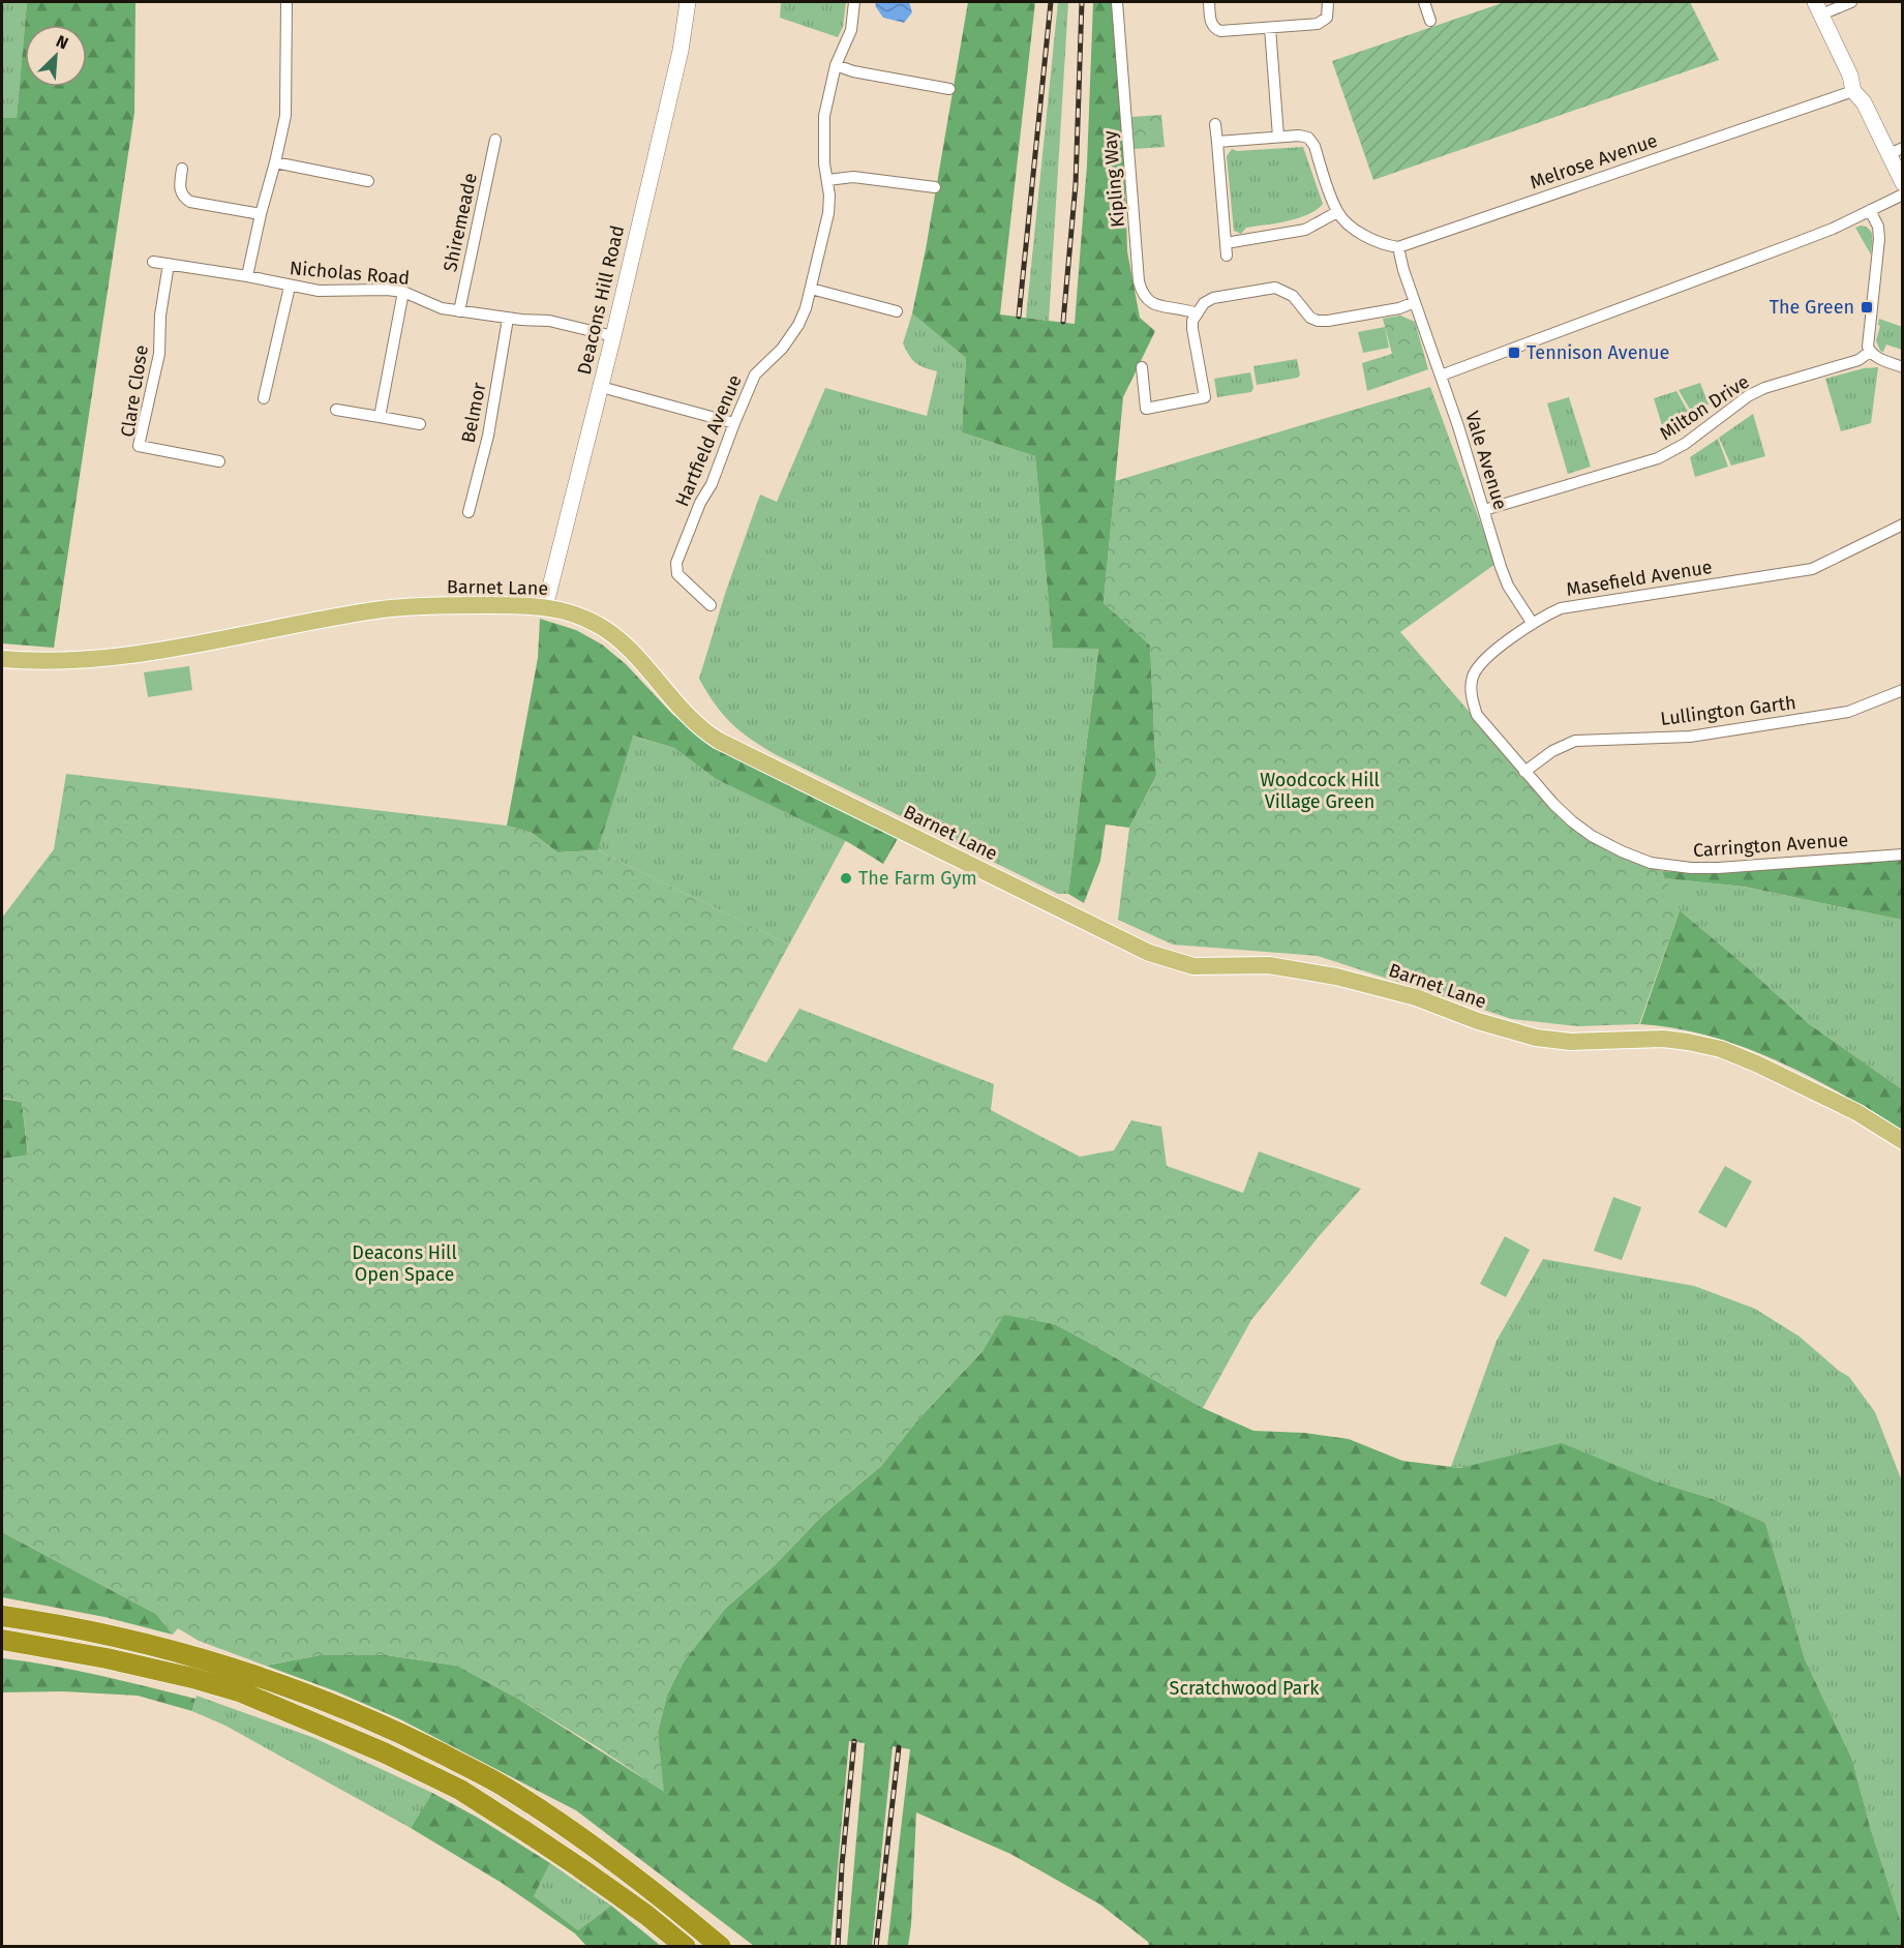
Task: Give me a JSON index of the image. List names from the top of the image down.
{
  "streets": {
    "main road": ["Barnet Lane"],
    "street": [
      "Melrose Avenue",
      "Kipling Way",
      "Shiremeade",
      "Nicholas Road",
      "Deacons Hill Road",
      "Clare Close",
      "Milton Drive",
      "Belmor",
      "Hartfield Avenue",
      "Vale Avenue",
      "Masefield Avenue",
      "Lullington Garth",
      "Carrington Avenue"
    ]
  },
  "crossings": [
    ["Shiremeade", "Nicholas Road"],
    ["Nicholas Road", "Deacons Hill Road"],
    ["Nicholas Road", "Clare Close"],
    ["Nicholas Road", "Belmor"],
    ["Deacons Hill Road", "Barnet Lane"],
    ["Milton Drive", "Vale Avenue"],
    ["Vale Avenue", "Masefield Avenue"],
    ["Masefield Avenue", "Lullington Garth"],
    ["Masefield Avenue", "Carrington Avenue"],
    ["Lullington Garth", "Carrington Avenue"]
  ],
  "parks": ["Woodcock Hill Village Green", "Deacons Hill Open Space", "Scratchwood Park"],
  "places": {
    "transit": ["The Green", "Tennison Avenue"],
    "other": ["The Farm Gym"]
  },
  "north": "top right"
}
